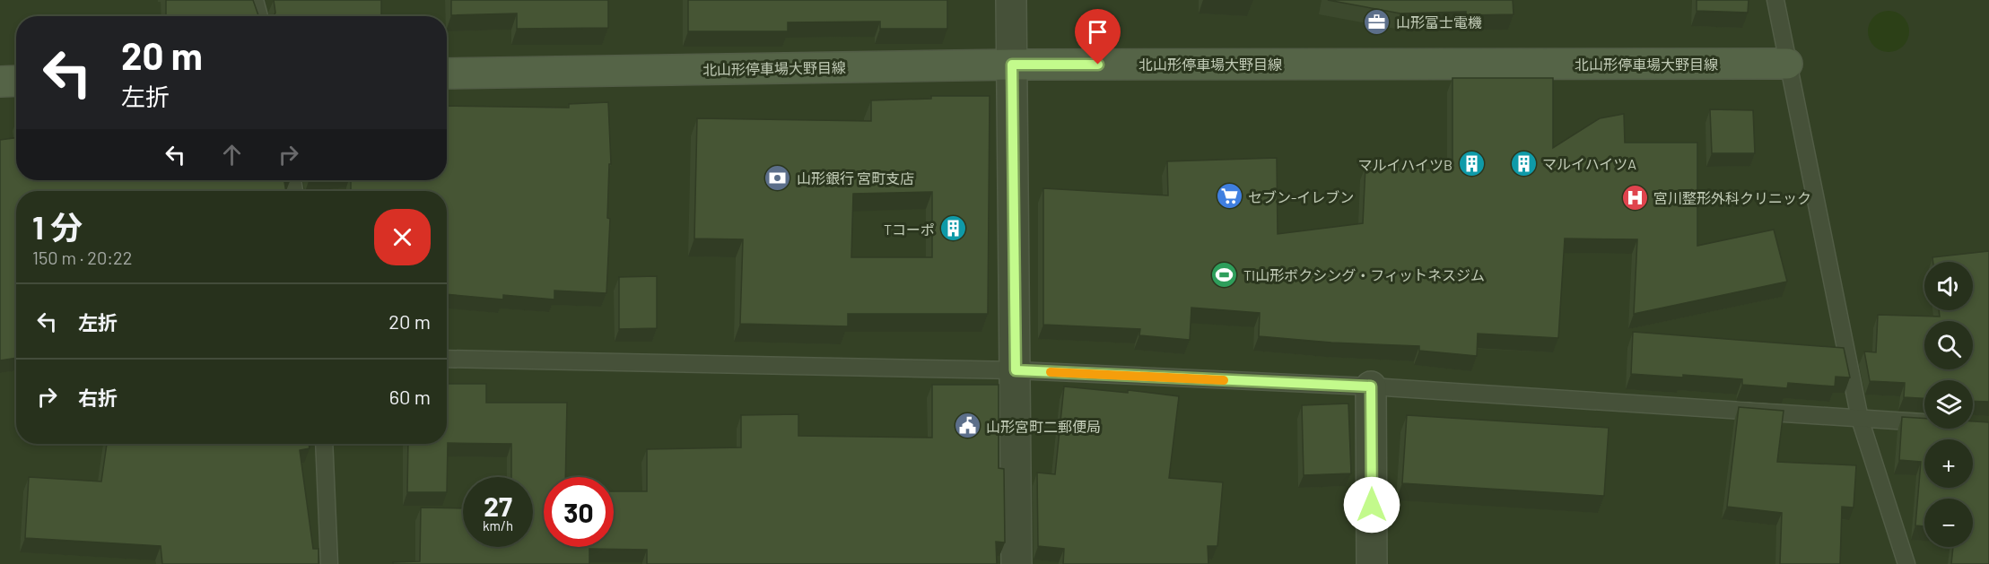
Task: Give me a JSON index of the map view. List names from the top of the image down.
{
  "streets": {
    "main road": ["北山形停車場大野目線"]
  },
  "places": {
    "office": ["山形富士電機"],
    "building": ["マルイハイツA", "マルイハイツB", "Tコーポ"],
    "bank": ["山形銀行 宮町支店"],
    "supermarket": ["セブン-イレブン"],
    "hospital": ["宮川整形外科クリニック"],
    "sports": ["TI山形ボクシング・フィットネスジム"],
    "public building": ["山形宮町二郵便局"]
  },
  "page": {
    "turn": ["20 m", "左折"],
    "heading": ["1 分", "150 m · 20:22"],
    "map_buttons": ["+", "−"],
    "list": [
      {
        "name": "左折",
        "value": "20 m"
      },
      {
        "name": "右折",
        "value": "60 m"
      }
    ],
    "speed": "27 km/h",
    "limit": "30"
  }
}
